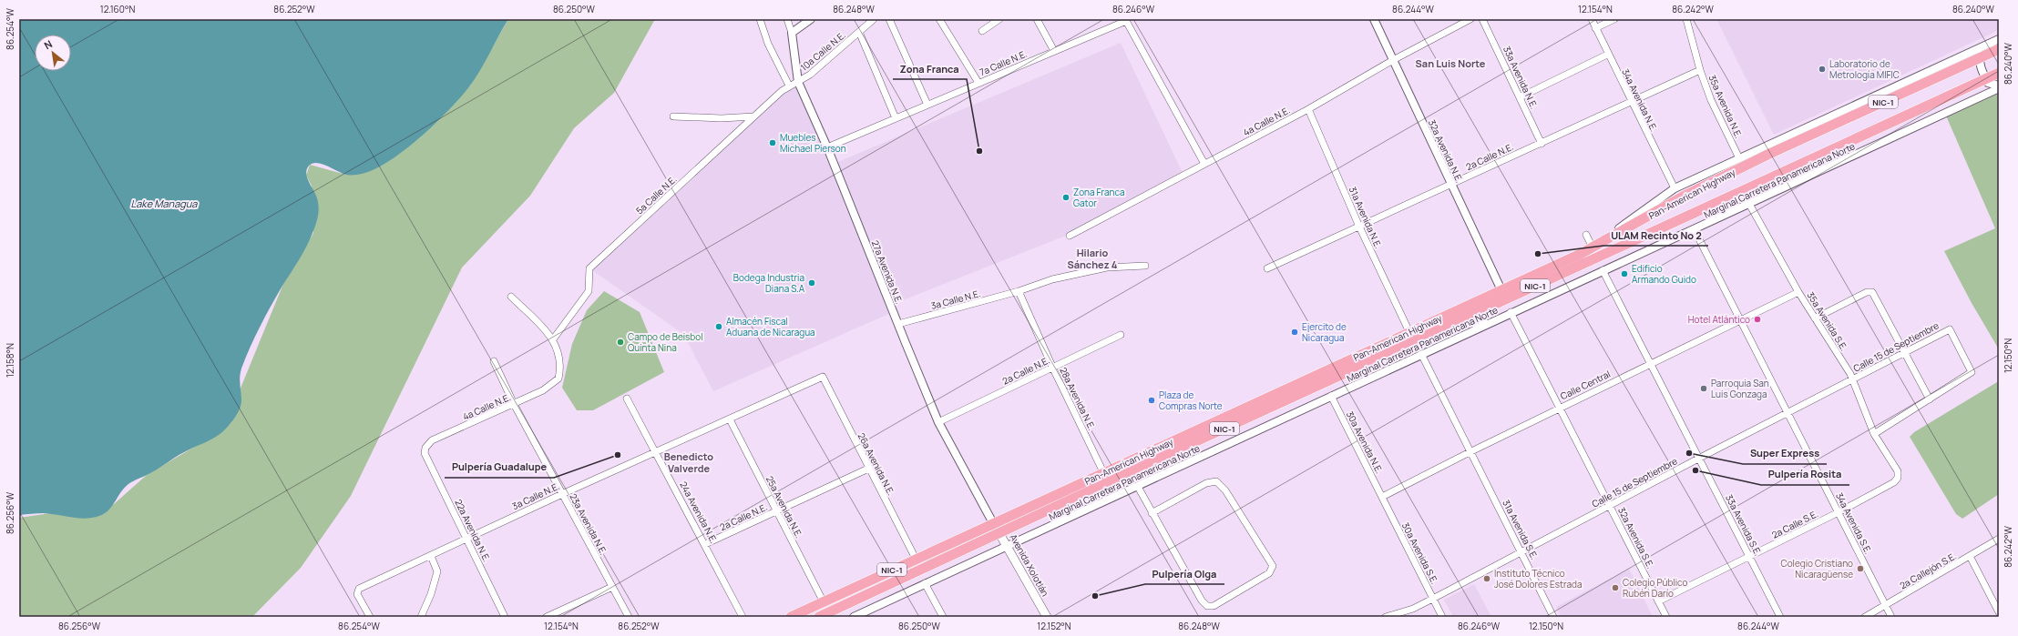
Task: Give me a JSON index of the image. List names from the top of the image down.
{
  "streets": {
    "highway": ["NIC-1", "Pan-American Highway"],
    "main road": ["Avenida Xolotlán"],
    "street": [
      "10a Calle N.E.",
      "7a Calle N.E.",
      "33a Avenida N.E.",
      "34a Avenida N.E.",
      "35a Avenida N.E.",
      "4a Calle N.E.",
      "32a Avenida N.E.",
      "2a Calle N.E.",
      "Marginal Carretera Panamericana Norte",
      "5a Calle N.E.",
      "31a Avenida N.E.",
      "27a Avenida N.E.",
      "3a Calle N.E.",
      "35a Avenida S.E.",
      "Calle 15 de Septiembre",
      "Calle Central",
      "28a Avenida N.E.",
      "30a Avenida N.E.",
      "26a Avenida N.E.",
      "25a Avenida N.E.",
      "24a Avenida N.E.",
      "34a Avenida S.E.",
      "23a Avenida N.E.",
      "2a Calle S.E.",
      "33a Avenida S.E.",
      "31a Avenida S.E.",
      "22a Avenida N.E.",
      "32a Avenida S.E.",
      "30a Avenida S.E.",
      "2a Callejón S.E."
    ]
  },
  "crossings": [
    ["10a Calle N.E.", "5a Calle N.E."],
    ["10a Calle N.E.", "27a Avenida N.E."],
    ["7a Calle N.E.", "27a Avenida N.E."],
    ["33a Avenida N.E.", "2a Calle N.E."],
    ["34a Avenida N.E.", "NIC-1"],
    ["34a Avenida N.E.", "2a Calle N.E."],
    ["NIC-1", "Pan-American Highway"],
    ["35a Avenida N.E.", "2a Calle N.E."],
    ["4a Calle N.E.", "32a Avenida N.E."],
    ["4a Calle N.E.", "5a Calle N.E."],
    ["4a Calle N.E.", "31a Avenida N.E."],
    ["4a Calle N.E.", "23a Avenida N.E."],
    ["4a Calle N.E.", "22a Avenida N.E."],
    ["32a Avenida N.E.", "2a Calle N.E."],
    ["32a Avenida N.E.", "Pan-American Highway"],
    ["2a Calle N.E.", "31a Avenida N.E."],
    ["2a Calle N.E.", "27a Avenida N.E."],
    ["2a Calle N.E.", "28a Avenida N.E."],
    ["2a Calle N.E.", "26a Avenida N.E."],
    ["2a Calle N.E.", "25a Avenida N.E."],
    ["2a Calle N.E.", "24a Avenida N.E."],
    ["Marginal Carretera Panamericana Norte", "30a Avenida N.E."],
    ["Marginal Carretera Panamericana Norte", "Avenida Xolotlán"],
    ["Pan-American Highway", "31a Avenida N.E."],
    ["Pan-American Highway", "27a Avenida N.E."],
    ["Pan-American Highway", "28a Avenida N.E."],
    ["Pan-American Highway", "26a Avenida N.E."],
    ["Pan-American Highway", "25a Avenida N.E."],
    ["Pan-American Highway", "Avenida Xolotlán"],
    ["5a Calle N.E.", "27a Avenida N.E."],
    ["27a Avenida N.E.", "3a Calle N.E."],
    ["27a Avenida N.E.", "Avenida Xolotlán"],
    ["3a Calle N.E.", "28a Avenida N.E."],
    ["3a Calle N.E.", "26a Avenida N.E."],
    ["3a Calle N.E.", "25a Avenida N.E."],
    ["3a Calle N.E.", "24a Avenida N.E."],
    ["3a Calle N.E.", "23a Avenida N.E."],
    ["3a Calle N.E.", "22a Avenida N.E."],
    ["35a Avenida S.E.", "Calle 15 de Septiembre"],
    ["35a Avenida S.E.", "Calle Central"],
    ["35a Avenida S.E.", "2a Calle S.E."],
    ["Calle 15 de Septiembre", "34a Avenida S.E."],
    ["Calle 15 de Septiembre", "33a Avenida S.E."],
    ["Calle 15 de Septiembre", "31a Avenida S.E."],
    ["Calle 15 de Septiembre", "32a Avenida S.E."],
    ["Calle 15 de Septiembre", "30a Avenida S.E."],
    ["Calle Central", "30a Avenida N.E."],
    ["Calle Central", "34a Avenida S.E."],
    ["Calle Central", "33a Avenida S.E."],
    ["Calle Central", "31a Avenida S.E."],
    ["Calle Central", "32a Avenida S.E."],
    ["Calle Central", "30a Avenida S.E."],
    ["30a Avenida N.E.", "30a Avenida S.E."],
    ["34a Avenida S.E.", "2a Calle S.E."],
    ["34a Avenida S.E.", "2a Callejón S.E."],
    ["2a Calle S.E.", "33a Avenida S.E."],
    ["2a Calle S.E.", "32a Avenida S.E."]
  ],
  "districts": ["San Luis Norte", "Hilario Sánchez 4", "Benedicto Valverde"],
  "water": ["Lake Managua"],
  "places": [
    "Laboratorio de Metrología MIFIC",
    "Muebles Michael Pierson",
    "Zona Franca",
    "Zona Franca Gator",
    "ULAM Recinto No 2",
    "Edificio Armando Guido",
    "Bodega Industria Diana S.A",
    "Hotel Atlántico",
    "Almacén Fiscal Aduana de Nicaragua",
    "Ejercito de Nicaragua",
    "Campo de Beisbol Quinta Nina",
    "Parroquia San Luis Gonzaga",
    "Plaza de Compras Norte",
    "Super Express",
    "Pulpería Guadalupe",
    "Pulpería Rosita",
    "Colegio Cristiano Nicaragüense",
    "Instituto Técnico José Dolores Estrada",
    "Colegio Público Rubén Darío",
    "Pulpería Olga"
  ],
  "north": "top left",
  "coordinates": [
    "12.160°N",
    "86.252°W",
    "86.250°W",
    "86.248°W",
    "86.246°W",
    "86.244°W",
    "12.154°N",
    "86.242°W",
    "86.240°W",
    "86.254°W",
    "12.150°N",
    "12.158°N",
    "86.256°W",
    "12.152°N"
  ]
}
